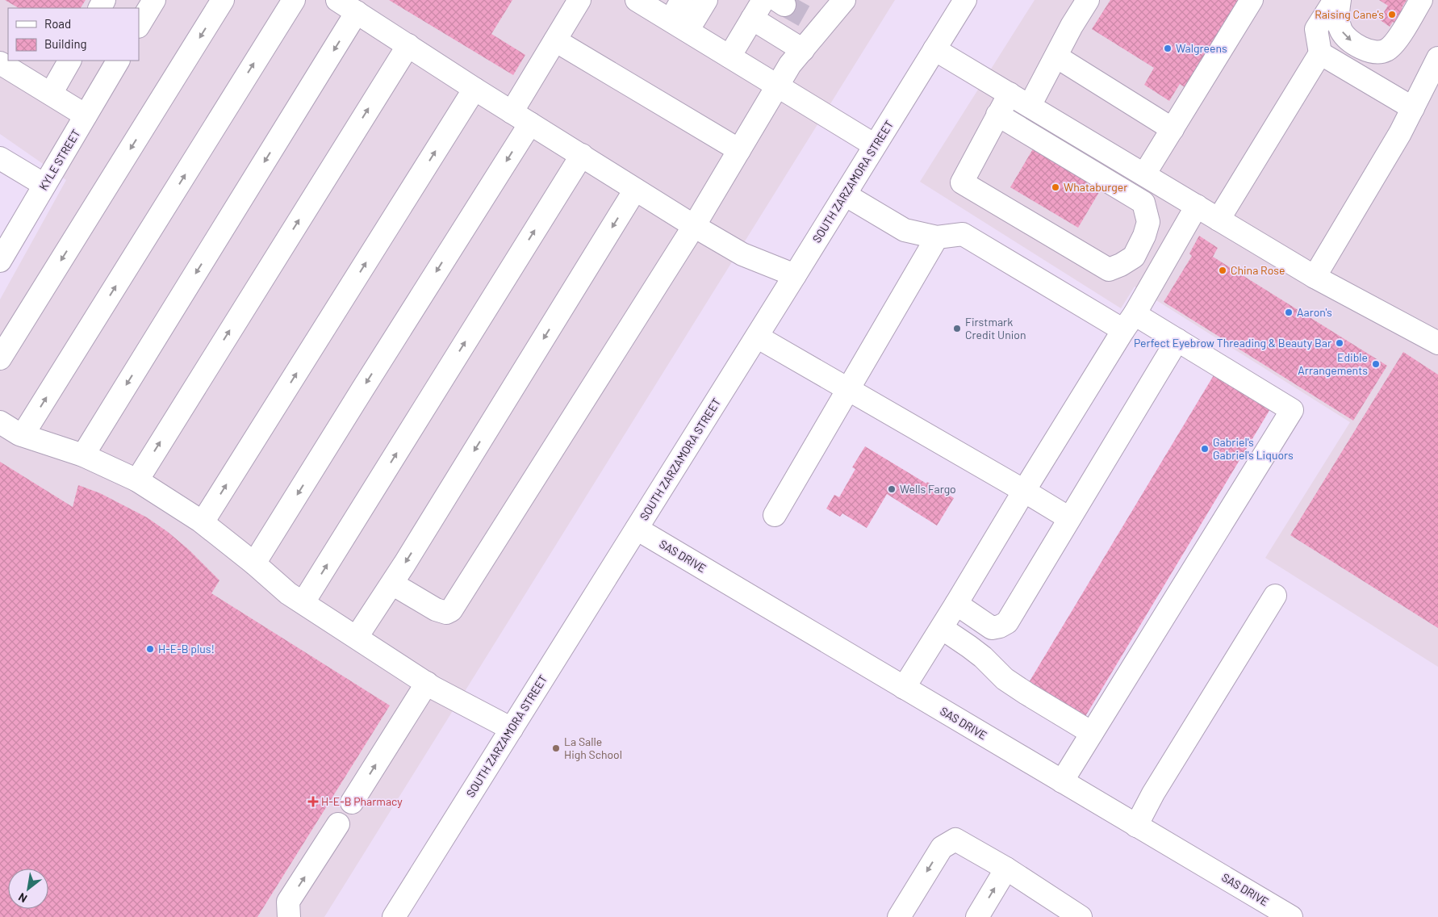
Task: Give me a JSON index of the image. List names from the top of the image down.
{
  "streets": {
    "street": ["KYLE STREET", "SOUTH ZARZAMORA STREET", "SAS DRIVE"]
  },
  "crossings": [
    ["SOUTH ZARZAMORA STREET", "SAS DRIVE"]
  ],
  "places": {
    "other": [
      "Raising Cane's",
      "Walgreens",
      "Whataburger",
      "China Rose",
      "Aaron's",
      "Firstmark Credit Union",
      "Perfect Eyebrow Threading & Beauty Bar",
      "Edible Arrangements",
      "Gabriel's Gabriel's Liquors",
      "Wells Fargo",
      "H-E-B plus!",
      "La Salle High School"
    ],
    "health": ["H-E-B Pharmacy"]
  },
  "legend": ["Road", "Building"],
  "north": "bottom left"
}
